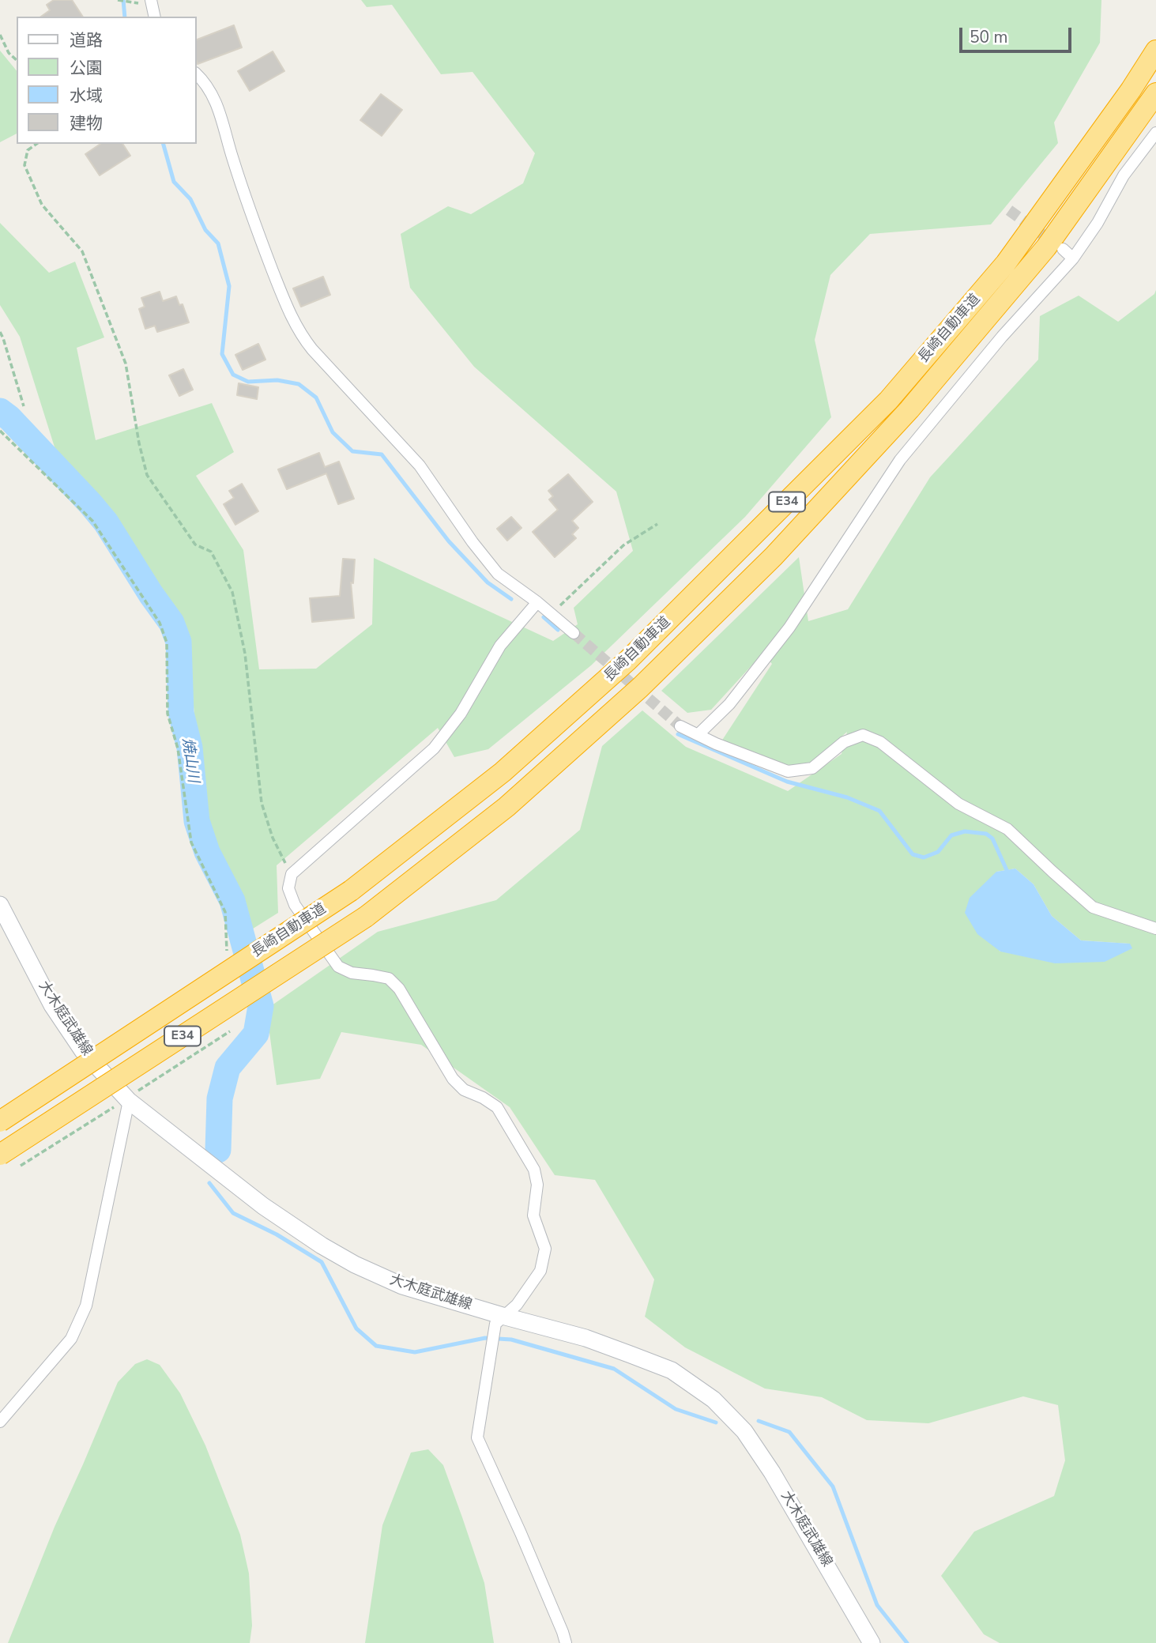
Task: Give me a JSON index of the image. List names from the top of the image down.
{
  "streets": {
    "highway": ["長崎自動車道", "E34"],
    "main road": ["大木庭武雄線"]
  },
  "water": ["焼山川"],
  "legend": [
    "道路",
    "公園",
    "水域",
    "建物"
  ],
  "scale_bar": "50 m"
}
